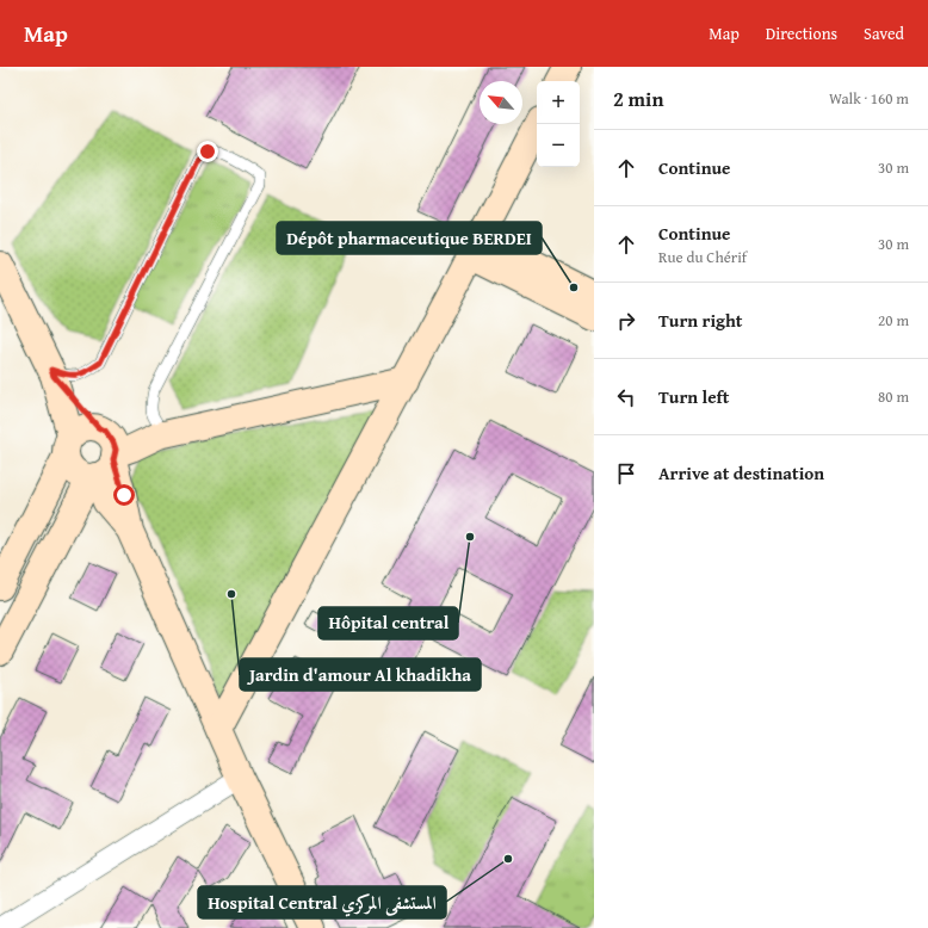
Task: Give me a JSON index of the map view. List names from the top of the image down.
{
  "places": [
    "Dépôt pharmaceutique BERDEI",
    "Hôpital central",
    "Jardin d'amour Al khadikha",
    "Hospital Central المستشفى المركزي"
  ],
  "north": "top left",
  "page": {
    "header": "Map",
    "nav": ["Map", "Directions", "Saved"],
    "heading": ["2 min", "Walk · 160 m"],
    "map_buttons": ["+", "−"],
    "list": [
      ["Continue", "30 m"],
      ["Continue", "Rue du Chérif", "30 m"],
      ["Turn right", "20 m"],
      ["Turn left", "80 m"],
      "Arrive at destination"
    ]
  }
}
